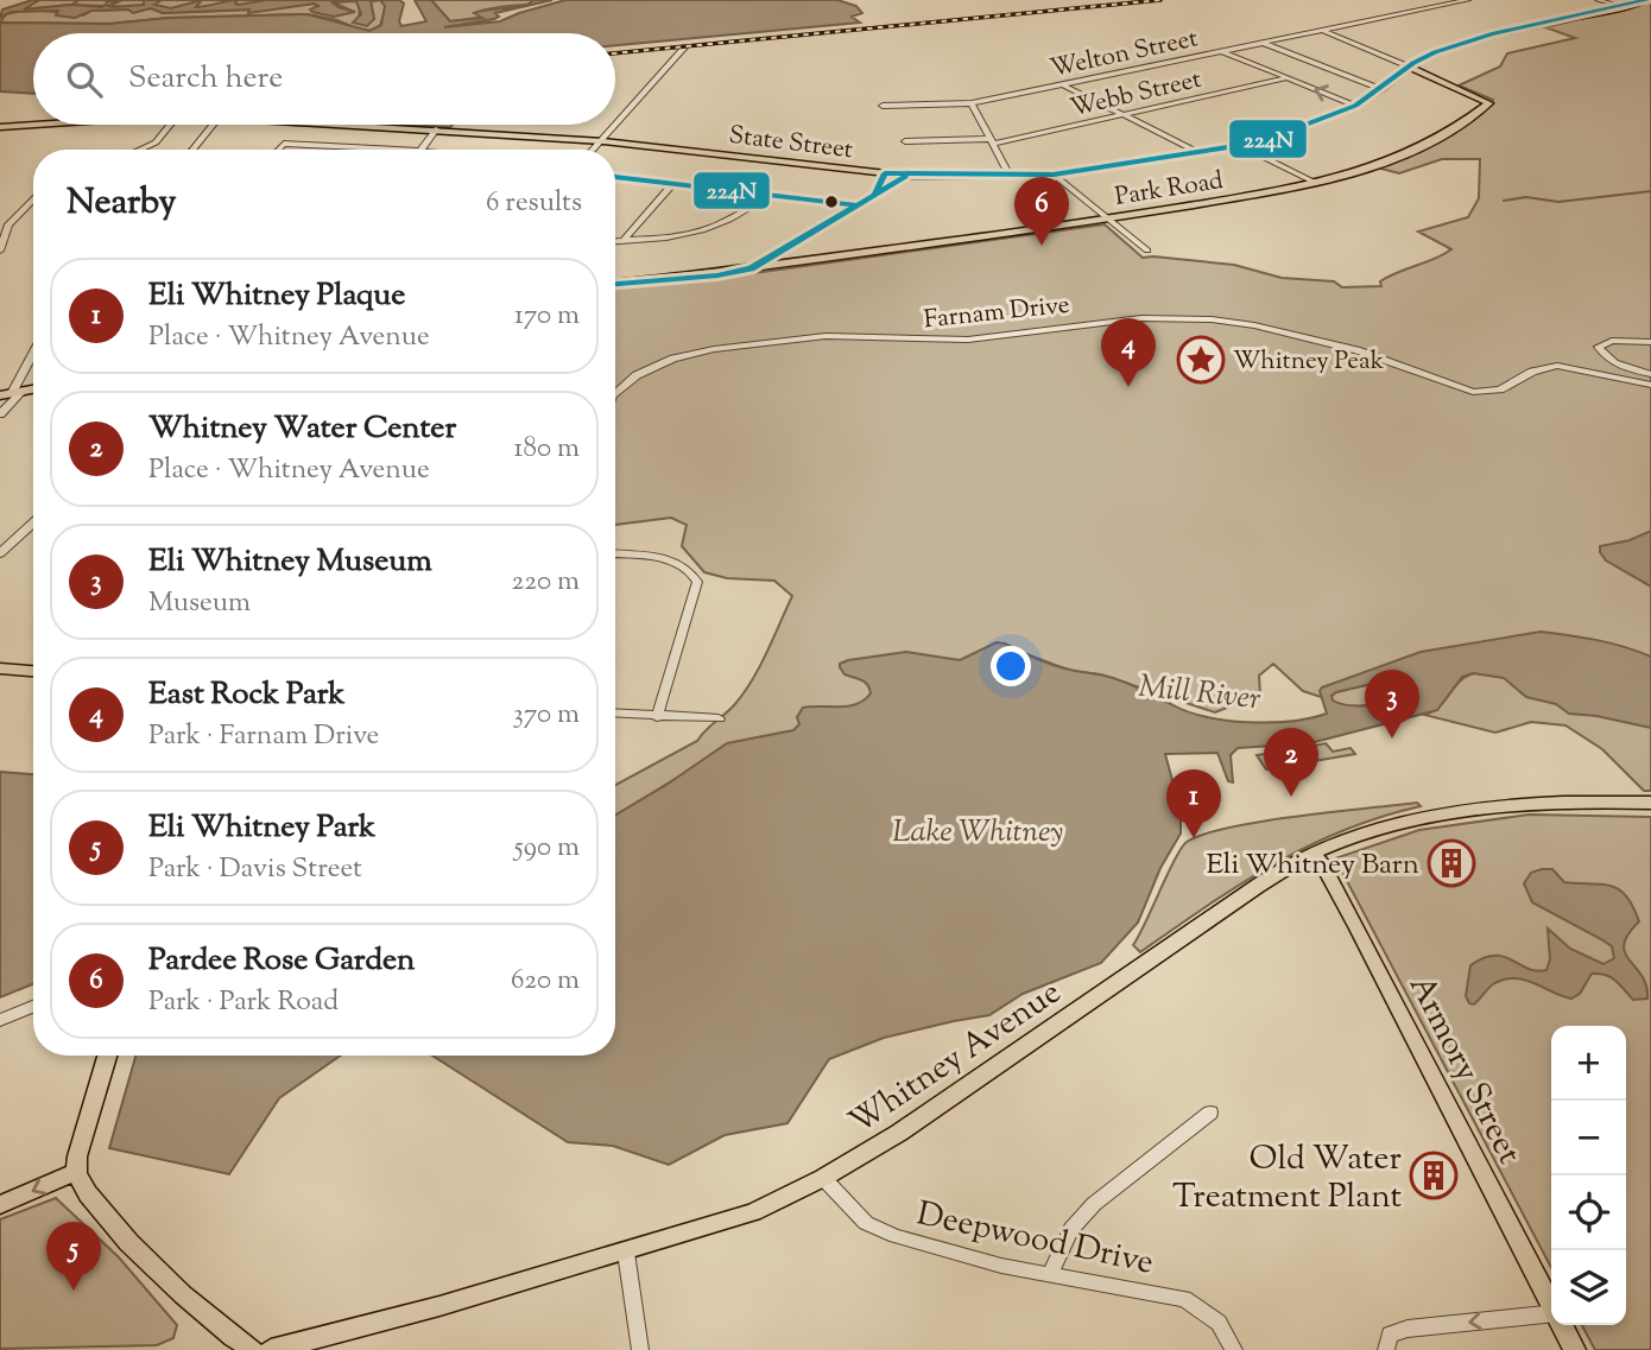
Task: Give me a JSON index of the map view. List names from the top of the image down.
{
  "streets": {
    "main road": [
      "State Street",
      "Park Road",
      "Whitney Avenue",
      "Armory Street"
    ],
    "street": [
      "Welton Street",
      "Webb Street",
      "Farnam Drive",
      "Deepwood Drive"
    ]
  },
  "crossings": [
    ["State Street", "Park Road"],
    ["Whitney Avenue", "Armory Street"],
    ["Whitney Avenue", "Deepwood Drive"]
  ],
  "water": ["Mill River", "Lake Whitney"],
  "places": {
    "place": ["Whitney Peak"],
    "building": ["Eli Whitney Barn", "Old Water Treatment Plant"]
  },
  "lines": ["transit line 224N"],
  "page": {
    "search": "Search here",
    "heading": ["Nearby", "6 results"],
    "pins": [
      "6",
      "4",
      "3",
      "2",
      "1",
      "5"
    ],
    "list": [
      {
        "mark": "1",
        "name": "Eli Whitney Plaque",
        "note": "Place · Whitney Avenue",
        "value": "170 m"
      },
      {
        "mark": "2",
        "name": "Whitney Water Center",
        "note": "Place · Whitney Avenue",
        "value": "180 m"
      },
      {
        "mark": "3",
        "name": "Eli Whitney Museum",
        "note": "Museum",
        "value": "220 m"
      },
      {
        "mark": "4",
        "name": "East Rock Park",
        "note": "Park · Farnam Drive",
        "value": "370 m"
      },
      {
        "mark": "5",
        "name": "Eli Whitney Park",
        "note": "Park · Davis Street",
        "value": "590 m"
      },
      {
        "mark": "6",
        "name": "Pardee Rose Garden",
        "note": "Park · Park Road",
        "value": "620 m"
      }
    ],
    "map_buttons": ["+", "−"]
  }
}
